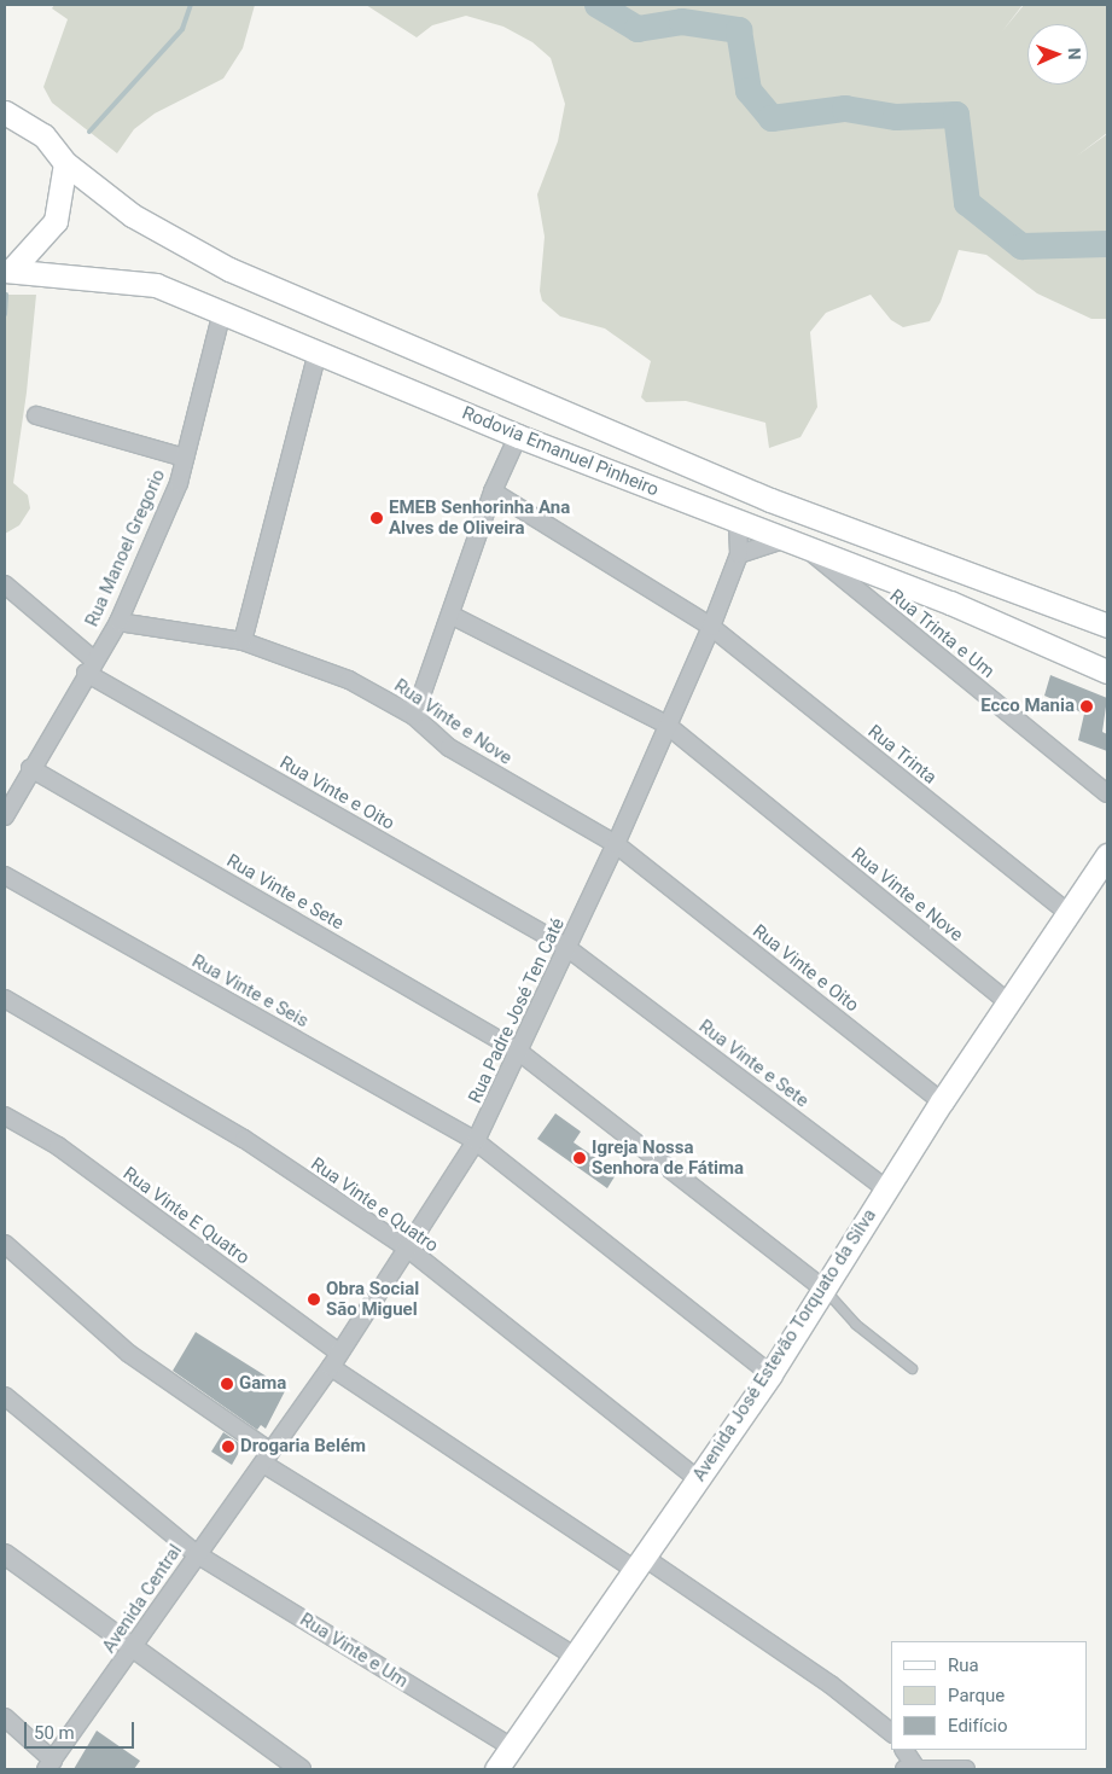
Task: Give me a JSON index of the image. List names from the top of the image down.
{
  "streets": {
    "main road": ["Rodovia Emanuel Pinheiro", "Avenida José Estevão Torquato da Silva"],
    "street": [
      "Rua Manoel Gregorio",
      "Rua Trinta e Um",
      "Rua Vinte e Nove",
      "Rua Trinta",
      "Rua Vinte e Oito",
      "Rua Vinte e Sete",
      "Rua Vinte e Seis",
      "Rua Padre José Ten Caté",
      "Rua Vinte e Quatro",
      "Rua Vinte E Quatro",
      "Avenida Central",
      "Rua Vinte e Um"
    ]
  },
  "crossings": [
    ["Rodovia Emanuel Pinheiro", "Rua Manoel Gregorio"],
    ["Rodovia Emanuel Pinheiro", "Rua Trinta e Um"],
    ["Rua Manoel Gregorio", "Rua Vinte e Nove"],
    ["Rua Manoel Gregorio", "Rua Vinte e Oito"],
    ["Rua Manoel Gregorio", "Rua Vinte e Sete"],
    ["Rua Vinte e Nove", "Rua Vinte e Oito"],
    ["Rua Vinte e Nove", "Rua Padre José Ten Caté"],
    ["Rua Vinte e Nove", "Avenida José Estevão Torquato da Silva"],
    ["Rua Trinta", "Rua Padre José Ten Caté"],
    ["Rua Trinta", "Avenida José Estevão Torquato da Silva"],
    ["Rua Vinte e Oito", "Rua Vinte e Sete"],
    ["Rua Vinte e Oito", "Rua Padre José Ten Caté"],
    ["Rua Vinte e Oito", "Avenida José Estevão Torquato da Silva"],
    ["Rua Vinte e Sete", "Rua Padre José Ten Caté"],
    ["Rua Vinte e Sete", "Avenida José Estevão Torquato da Silva"],
    ["Rua Vinte e Seis", "Rua Padre José Ten Caté"],
    ["Rua Vinte e Seis", "Avenida José Estevão Torquato da Silva"],
    ["Rua Padre José Ten Caté", "Rua Vinte e Quatro"],
    ["Rua Padre José Ten Caté", "Rua Vinte E Quatro"],
    ["Rua Padre José Ten Caté", "Avenida Central"],
    ["Rua Vinte e Quatro", "Avenida José Estevão Torquato da Silva"],
    ["Rua Vinte E Quatro", "Avenida José Estevão Torquato da Silva"],
    ["Avenida José Estevão Torquato da Silva", "Rua Vinte e Um"],
    ["Avenida Central", "Rua Vinte e Um"]
  ],
  "places": [
    "EMEB Senhorinha Ana Alves de Oliveira",
    "Ecco Mania",
    "Igreja Nossa Senhora de Fátima",
    "Obra Social São Miguel",
    "Gama",
    "Drogaria Belém"
  ],
  "legend": ["Rua", "Parque", "Edifício"],
  "scale_bar": "50 m",
  "north": "right"
}
